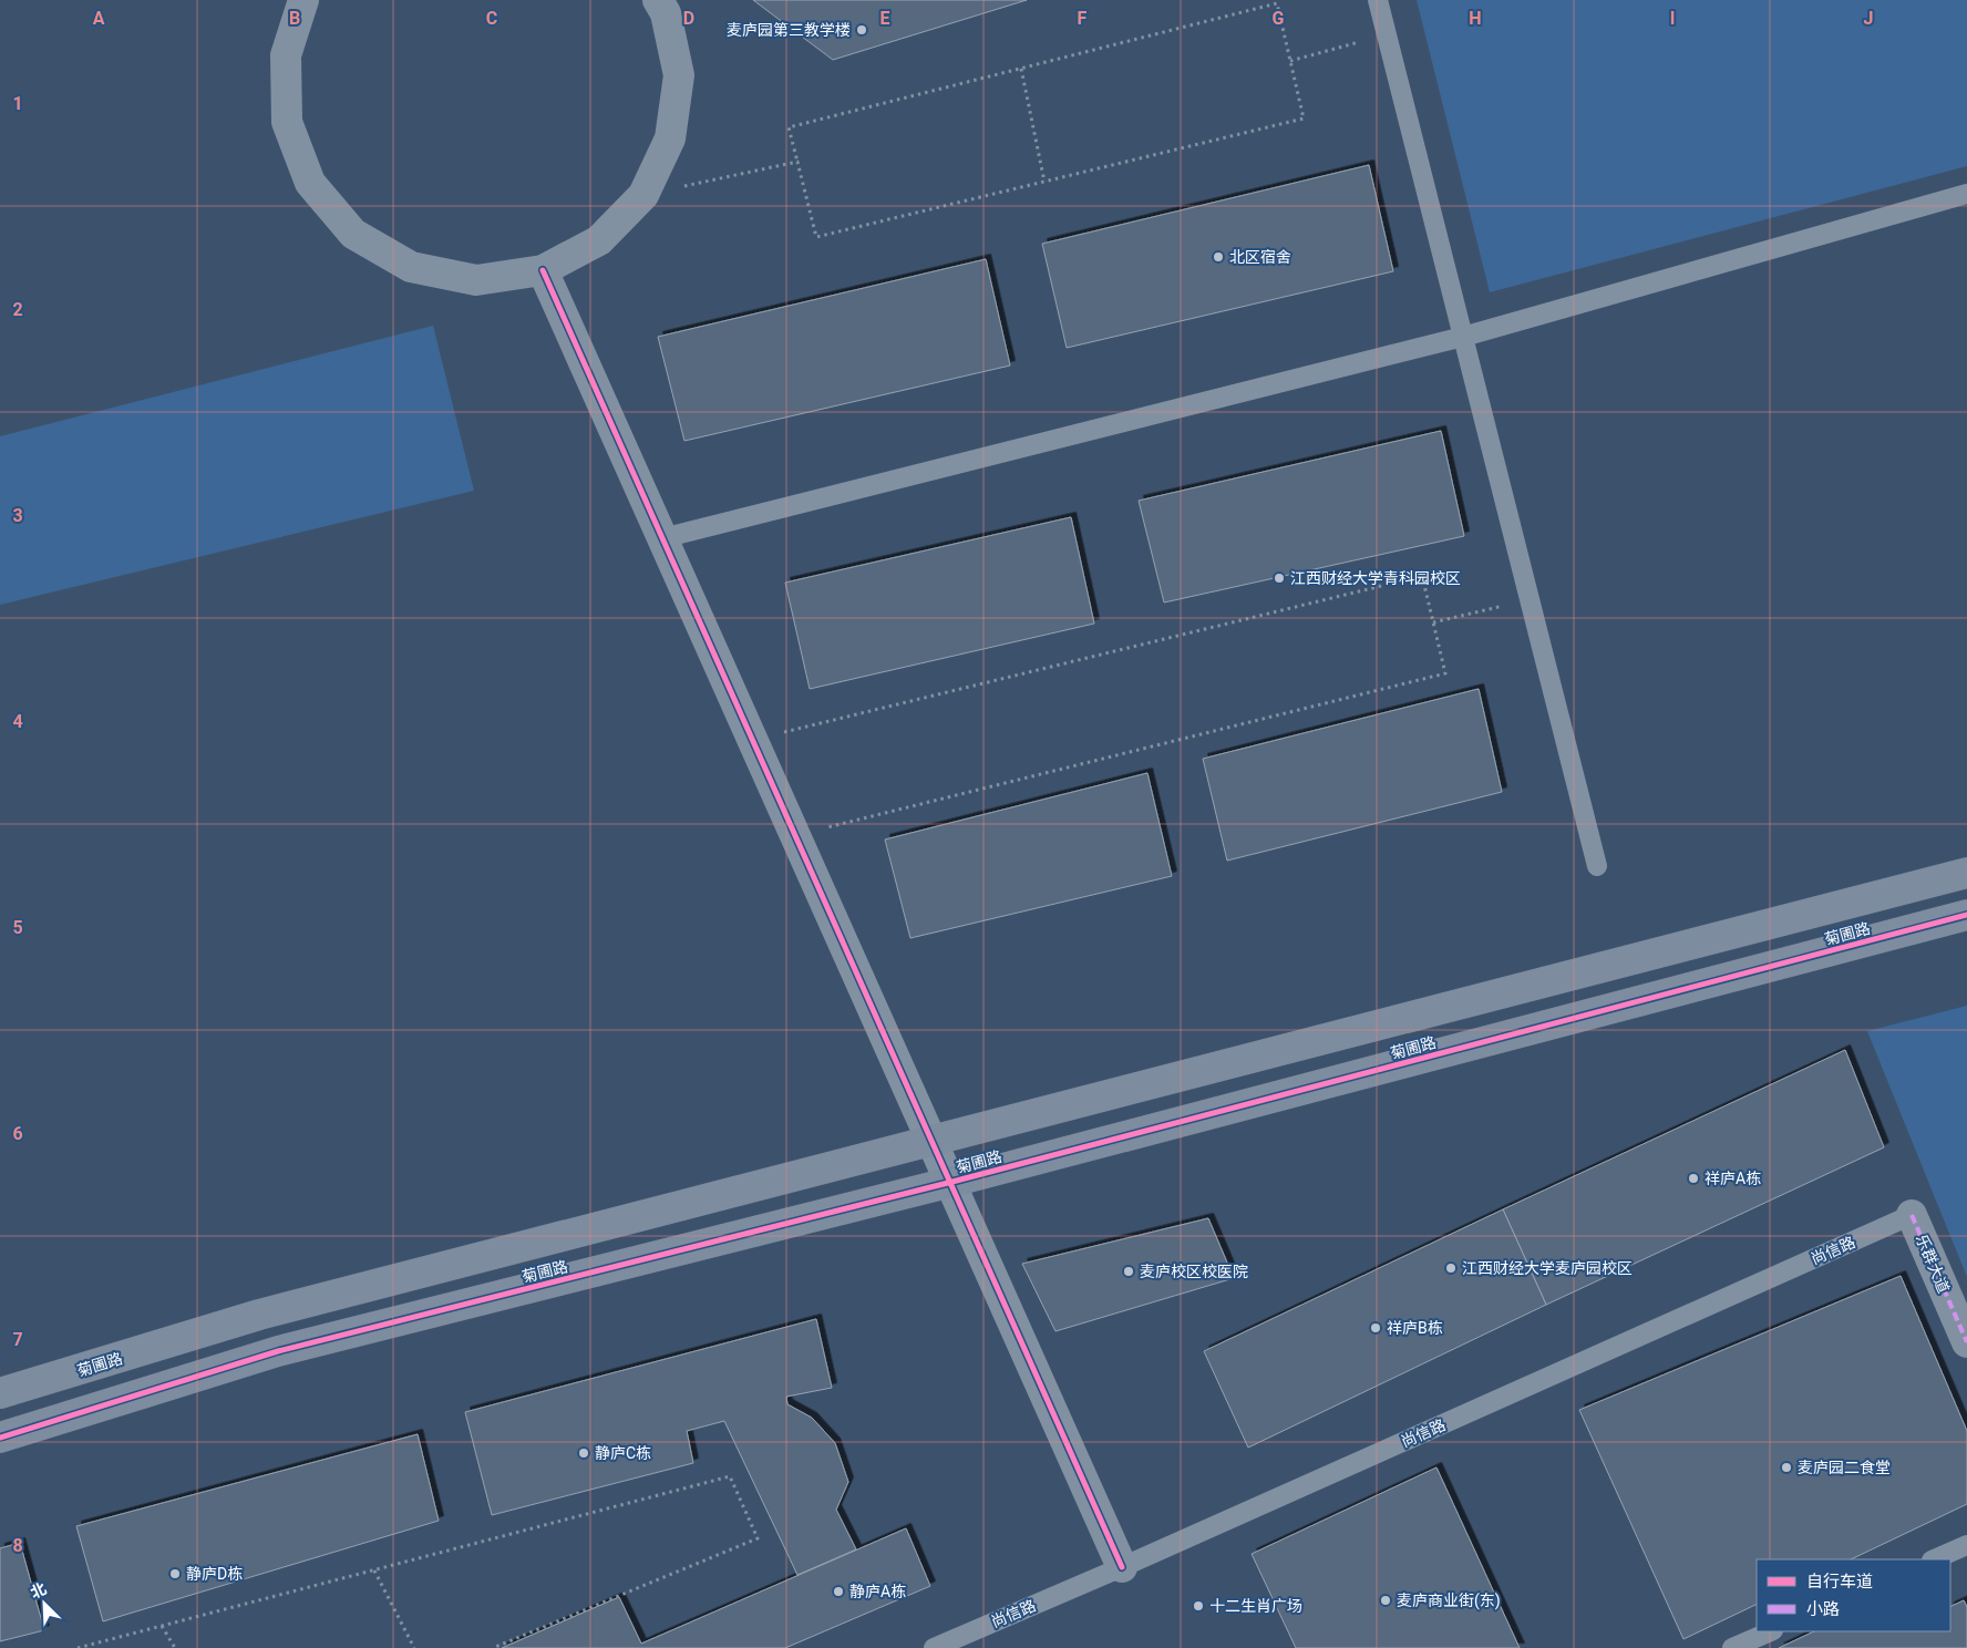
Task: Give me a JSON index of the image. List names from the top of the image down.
{
  "streets": {
    "street": ["菊圃路", "乐群大道"],
    "lane": ["尚信路"]
  },
  "crossings": [
    ["尚信路", "乐群大道"]
  ],
  "places": [
    "麦庐园第三教学楼",
    "北区宿舍",
    "江西财经大学青科园校区",
    "祥庐A栋",
    "江西财经大学麦庐园校区",
    "麦庐校区校医院",
    "祥庐B栋",
    "静庐C栋",
    "麦庐园二食堂",
    "静庐D栋",
    "静庐A栋",
    "麦庐商业街(东)",
    "十二生肖广场"
  ],
  "legend": ["自行车道", "小路"],
  "north": "top left",
  "grid": {
    "columns": [
      "A",
      "B",
      "C",
      "D",
      "E",
      "F",
      "G",
      "H",
      "I",
      "J"
    ],
    "rows": [
      "1",
      "2",
      "3",
      "4",
      "5",
      "6",
      "7",
      "8"
    ]
  }
}
